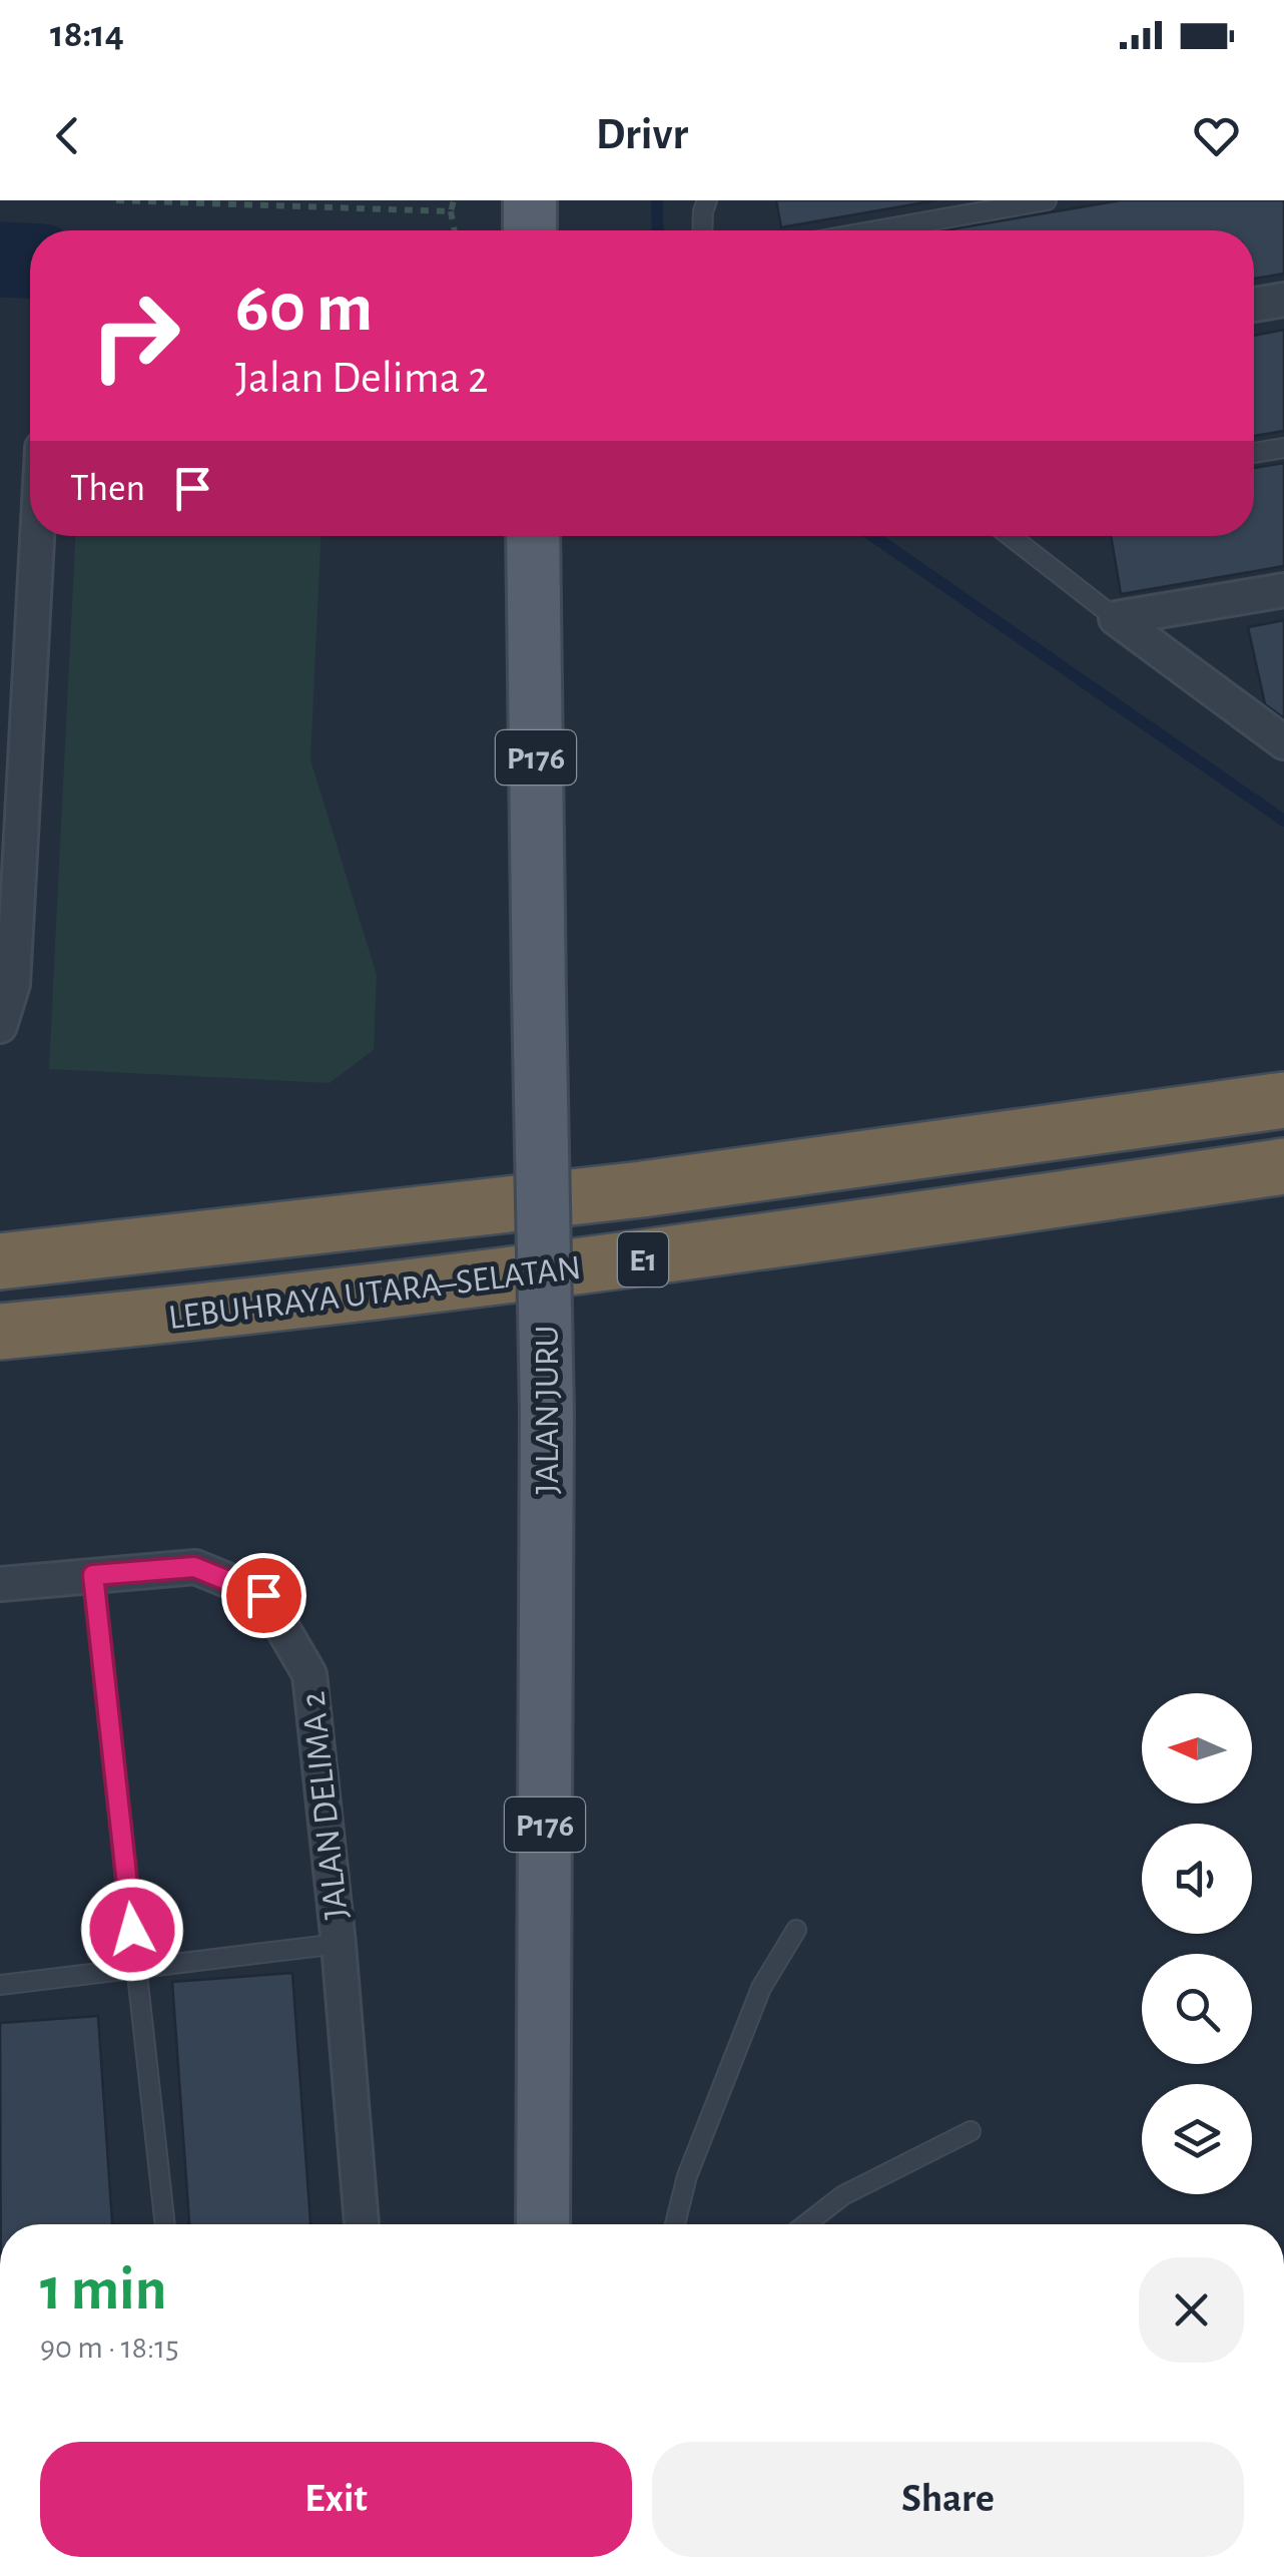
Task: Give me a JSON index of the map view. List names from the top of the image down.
{
  "streets": {
    "highway": ["E1", "LEBUHRAYA UTARA–SELATAN"],
    "main road": ["P176", "JALAN JURU"],
    "street": ["JALAN DELIMA 2"]
  },
  "north": "left",
  "page": {
    "status": "18:14",
    "header": "Drivr",
    "turn": ["60 m", "Jalan Delima 2"],
    "then": "Then",
    "heading": ["1 min", "90 m · 18:15"],
    "buttons": ["Exit", "Share"]
  }
}
